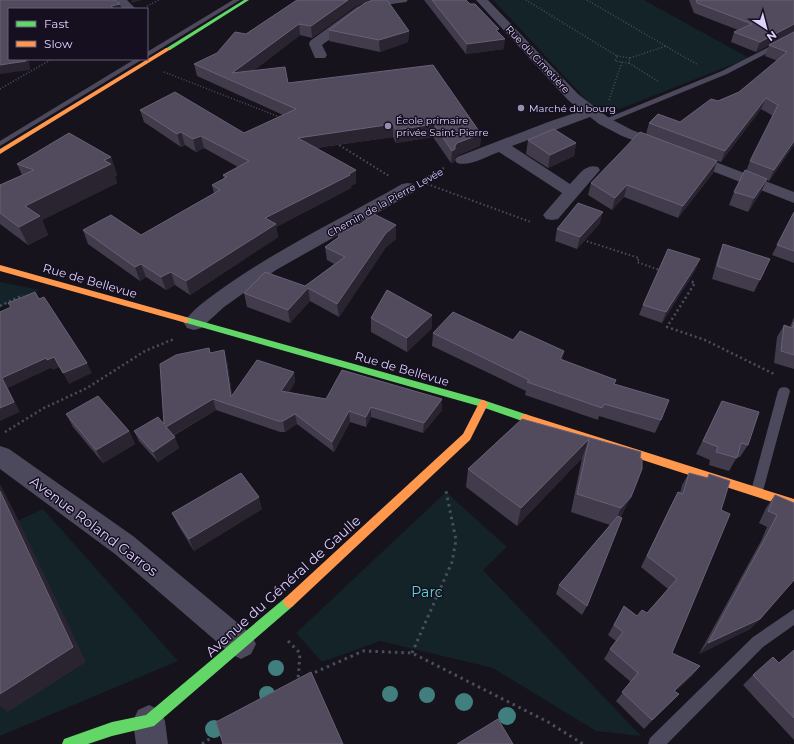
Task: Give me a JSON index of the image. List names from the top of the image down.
{
  "streets": {
    "street": [
      "Rue du Cimetière",
      "Chemin de la Pierre Levée",
      "Rue de Bellevue",
      "Avenue Roland Garros",
      "Avenue du Général de Gaulle"
    ]
  },
  "crossings": [
    ["Chemin de la Pierre Levée", "Rue de Bellevue"],
    ["Rue de Bellevue", "Avenue du Général de Gaulle"],
    ["Avenue Roland Garros", "Avenue du Général de Gaulle"]
  ],
  "parks": ["Parc"],
  "places": ["Marché du bourg", "École primaire privée Saint-Pierre"],
  "legend": ["Fast", "Slow"],
  "north": "bottom right"
}
